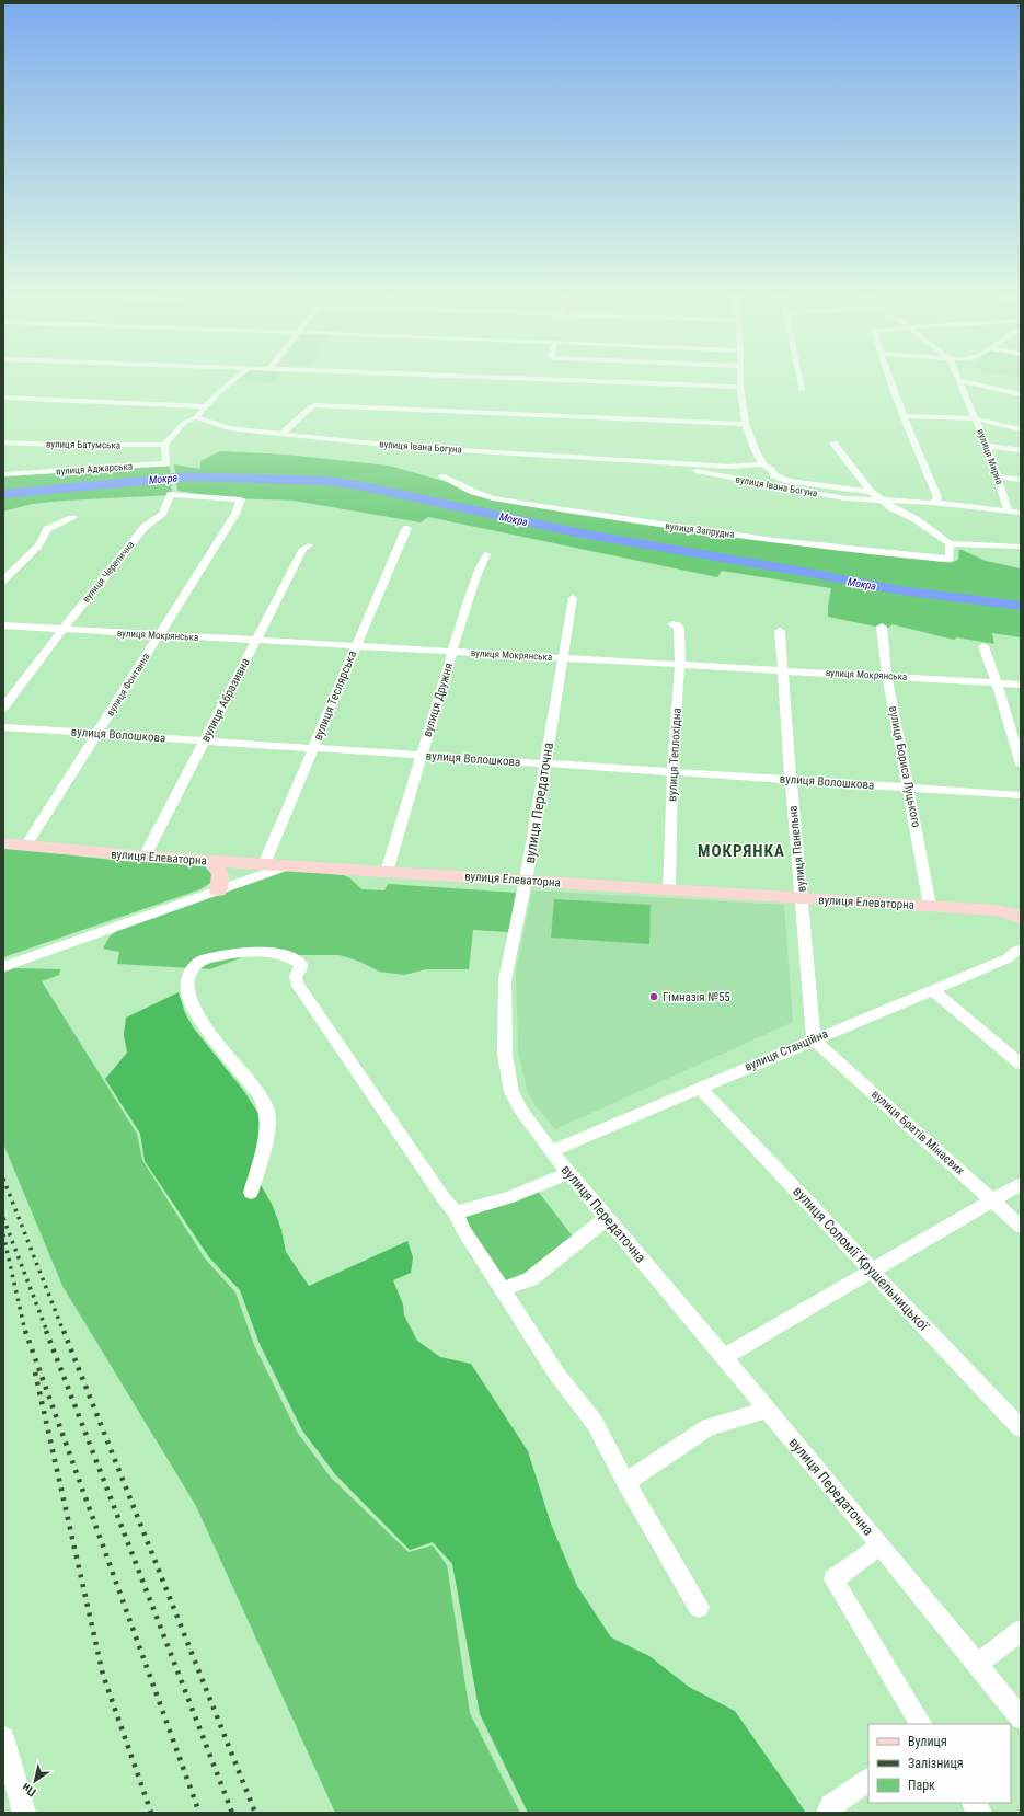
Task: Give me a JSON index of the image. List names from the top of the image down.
{
  "streets": {
    "street": [
      "вулиця Батумська",
      "вулиця Івана Богуна",
      "вулиця Мирна",
      "вулиця Аджарська",
      "вулиця Запрудна",
      "вулиця Черепична",
      "вулиця Мокрянська",
      "вулиця Фонтанна",
      "вулиця Теслярська",
      "вулиця Абразивна",
      "вулиця Дружня",
      "вулиця Волошкова",
      "вулиця Теплохідна",
      "вулиця Бориса Луцького",
      "вулиця Передаточна",
      "вулиця Панельна",
      "вулиця Елеваторна",
      "вулиця Станційна",
      "вулиця Братів Мінаєвих",
      "вулиця Соломії Крушельницької"
    ]
  },
  "crossings": [
    ["вулиця Батумська", "вулиця Аджарська"],
    ["вулиця Івана Богуна", "вулиця Мирна"],
    ["вулиця Черепична", "вулиця Мокрянська"],
    ["вулиця Черепична", "вулиця Фонтанна"],
    ["вулиця Мокрянська", "вулиця Фонтанна"],
    ["вулиця Мокрянська", "вулиця Теслярська"],
    ["вулиця Мокрянська", "вулиця Абразивна"],
    ["вулиця Мокрянська", "вулиця Дружня"],
    ["вулиця Мокрянська", "вулиця Теплохідна"],
    ["вулиця Мокрянська", "вулиця Бориса Луцького"],
    ["вулиця Мокрянська", "вулиця Передаточна"],
    ["вулиця Мокрянська", "вулиця Панельна"],
    ["вулиця Фонтанна", "вулиця Волошкова"],
    ["вулиця Фонтанна", "вулиця Елеваторна"],
    ["вулиця Теслярська", "вулиця Волошкова"],
    ["вулиця Теслярська", "вулиця Елеваторна"],
    ["вулиця Абразивна", "вулиця Волошкова"],
    ["вулиця Абразивна", "вулиця Елеваторна"],
    ["вулиця Дружня", "вулиця Волошкова"],
    ["вулиця Дружня", "вулиця Елеваторна"],
    ["вулиця Волошкова", "вулиця Теплохідна"],
    ["вулиця Волошкова", "вулиця Бориса Луцького"],
    ["вулиця Волошкова", "вулиця Передаточна"],
    ["вулиця Волошкова", "вулиця Панельна"],
    ["вулиця Теплохідна", "вулиця Елеваторна"],
    ["вулиця Бориса Луцького", "вулиця Елеваторна"],
    ["вулиця Передаточна", "вулиця Елеваторна"],
    ["вулиця Передаточна", "вулиця Станційна"],
    ["вулиця Панельна", "вулиця Елеваторна"],
    ["вулиця Панельна", "вулиця Станційна"],
    ["вулиця Панельна", "вулиця Братів Мінаєвих"],
    ["вулиця Станційна", "вулиця Братів Мінаєвих"],
    ["вулиця Станційна", "вулиця Соломії Крушельницької"]
  ],
  "districts": ["МОКРЯНКА"],
  "water": ["Мокра"],
  "places": ["Гімназія №55"],
  "legend": ["Вулиця", "Залізниця", "Парк"],
  "north": "bottom left"
}
